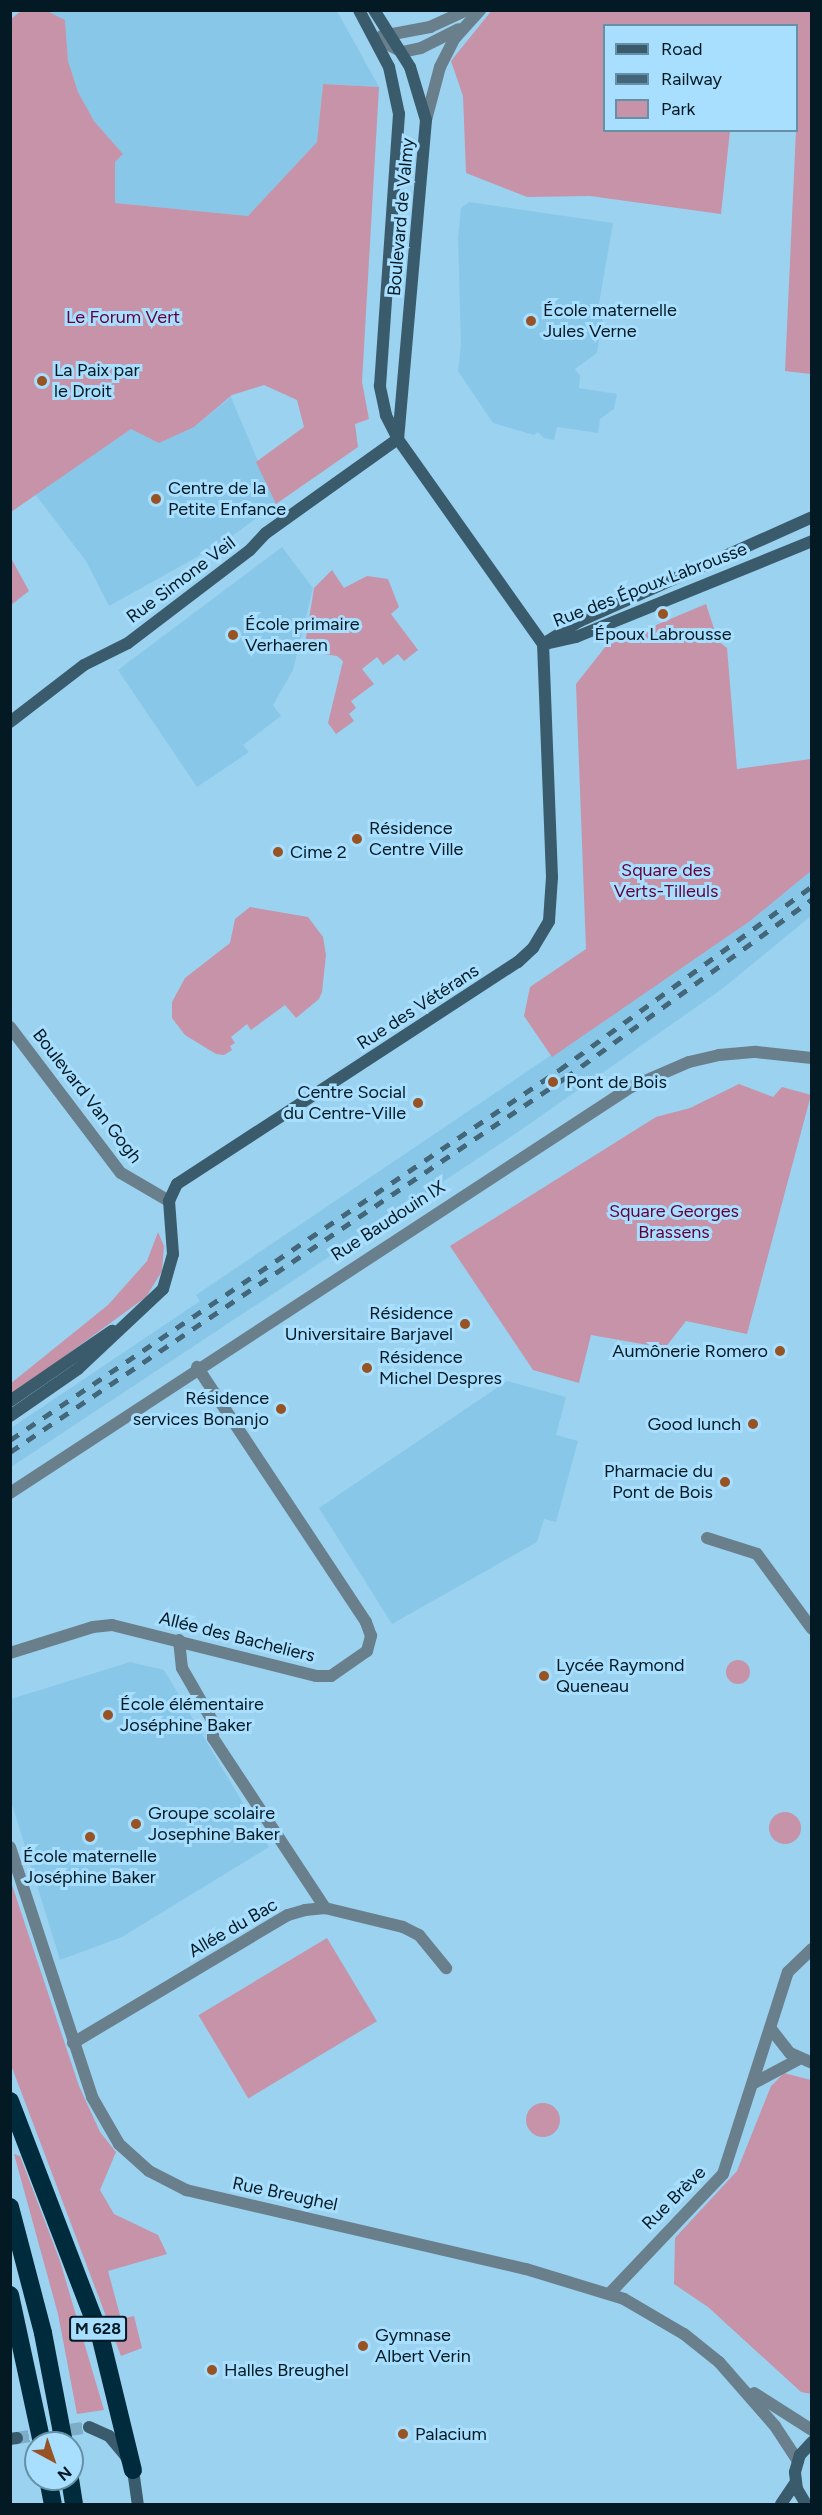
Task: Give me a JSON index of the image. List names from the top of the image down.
{
  "streets": {
    "highway": ["M 628"],
    "main road": [
      "Boulevard de Valmy",
      "Rue Simone Veil",
      "Rue des Époux Labrousse",
      "Rue des Vétérans"
    ],
    "street": [
      "Boulevard Van Gogh",
      "Rue Baudouin IX",
      "Allée des Bacheliers",
      "Allée du Bac",
      "Rue Breughel",
      "Rue Brève"
    ]
  },
  "crossings": [
    ["Boulevard de Valmy", "Rue Simone Veil"],
    ["Boulevard de Valmy", "Rue des Époux Labrousse"],
    ["Boulevard de Valmy", "Rue des Vétérans"],
    ["Rue des Époux Labrousse", "Rue des Vétérans"],
    ["Rue des Vétérans", "Boulevard Van Gogh"],
    ["Rue Baudouin IX", "Allée des Bacheliers"],
    ["Allée du Bac", "Rue Breughel"],
    ["Rue Breughel", "Rue Brève"]
  ],
  "parks": ["Le Forum Vert", "Square des Verts-Tilleuls", "Square Georges Brassens"],
  "places": [
    "École maternelle Jules Verne",
    "La Paix par le Droit",
    "Centre de la Petite Enfance",
    "Époux Labrousse",
    "École primaire Verhaeren",
    "Résidence Centre Ville",
    "Cime 2",
    "Pont de Bois",
    "Centre Social du Centre-Ville",
    "Résidence Universitaire Barjavel",
    "Aumônerie Romero",
    "Résidence Michel Despres",
    "Résidence services Bonanjo",
    "Good lunch",
    "Pharmacie du Pont de Bois",
    "Lycée Raymond Queneau",
    "École élémentaire Joséphine Baker",
    "Groupe scolaire Josephine Baker",
    "École maternelle Joséphine Baker",
    "Gymnase Albert Verin",
    "Halles Breughel",
    "Palacium"
  ],
  "legend": ["Road", "Railway", "Park"],
  "north": "bottom right"
}
